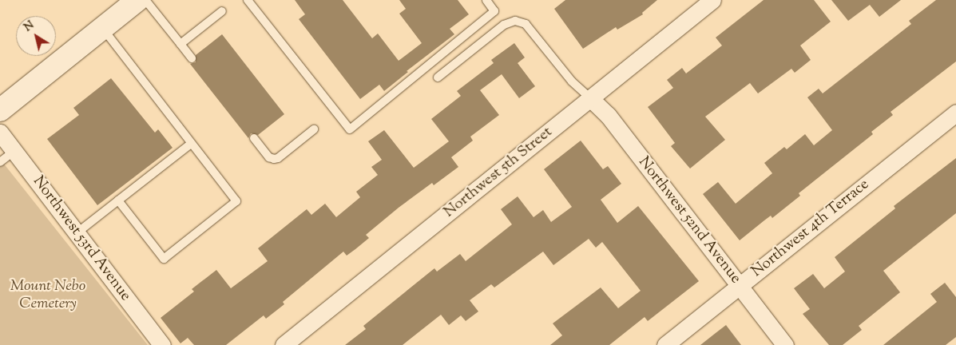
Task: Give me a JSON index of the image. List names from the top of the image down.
{
  "streets": {
    "street": [
      "Northwest 5th Street",
      "Northwest 52nd Avenue",
      "Northwest 4th Terrace",
      "Northwest 53rd Avenue"
    ]
  },
  "crossings": [
    ["Northwest 5th Street", "Northwest 52nd Avenue"],
    ["Northwest 52nd Avenue", "Northwest 4th Terrace"]
  ],
  "parks": ["Mount Nebo Cemetery"],
  "north": "top left"
}
